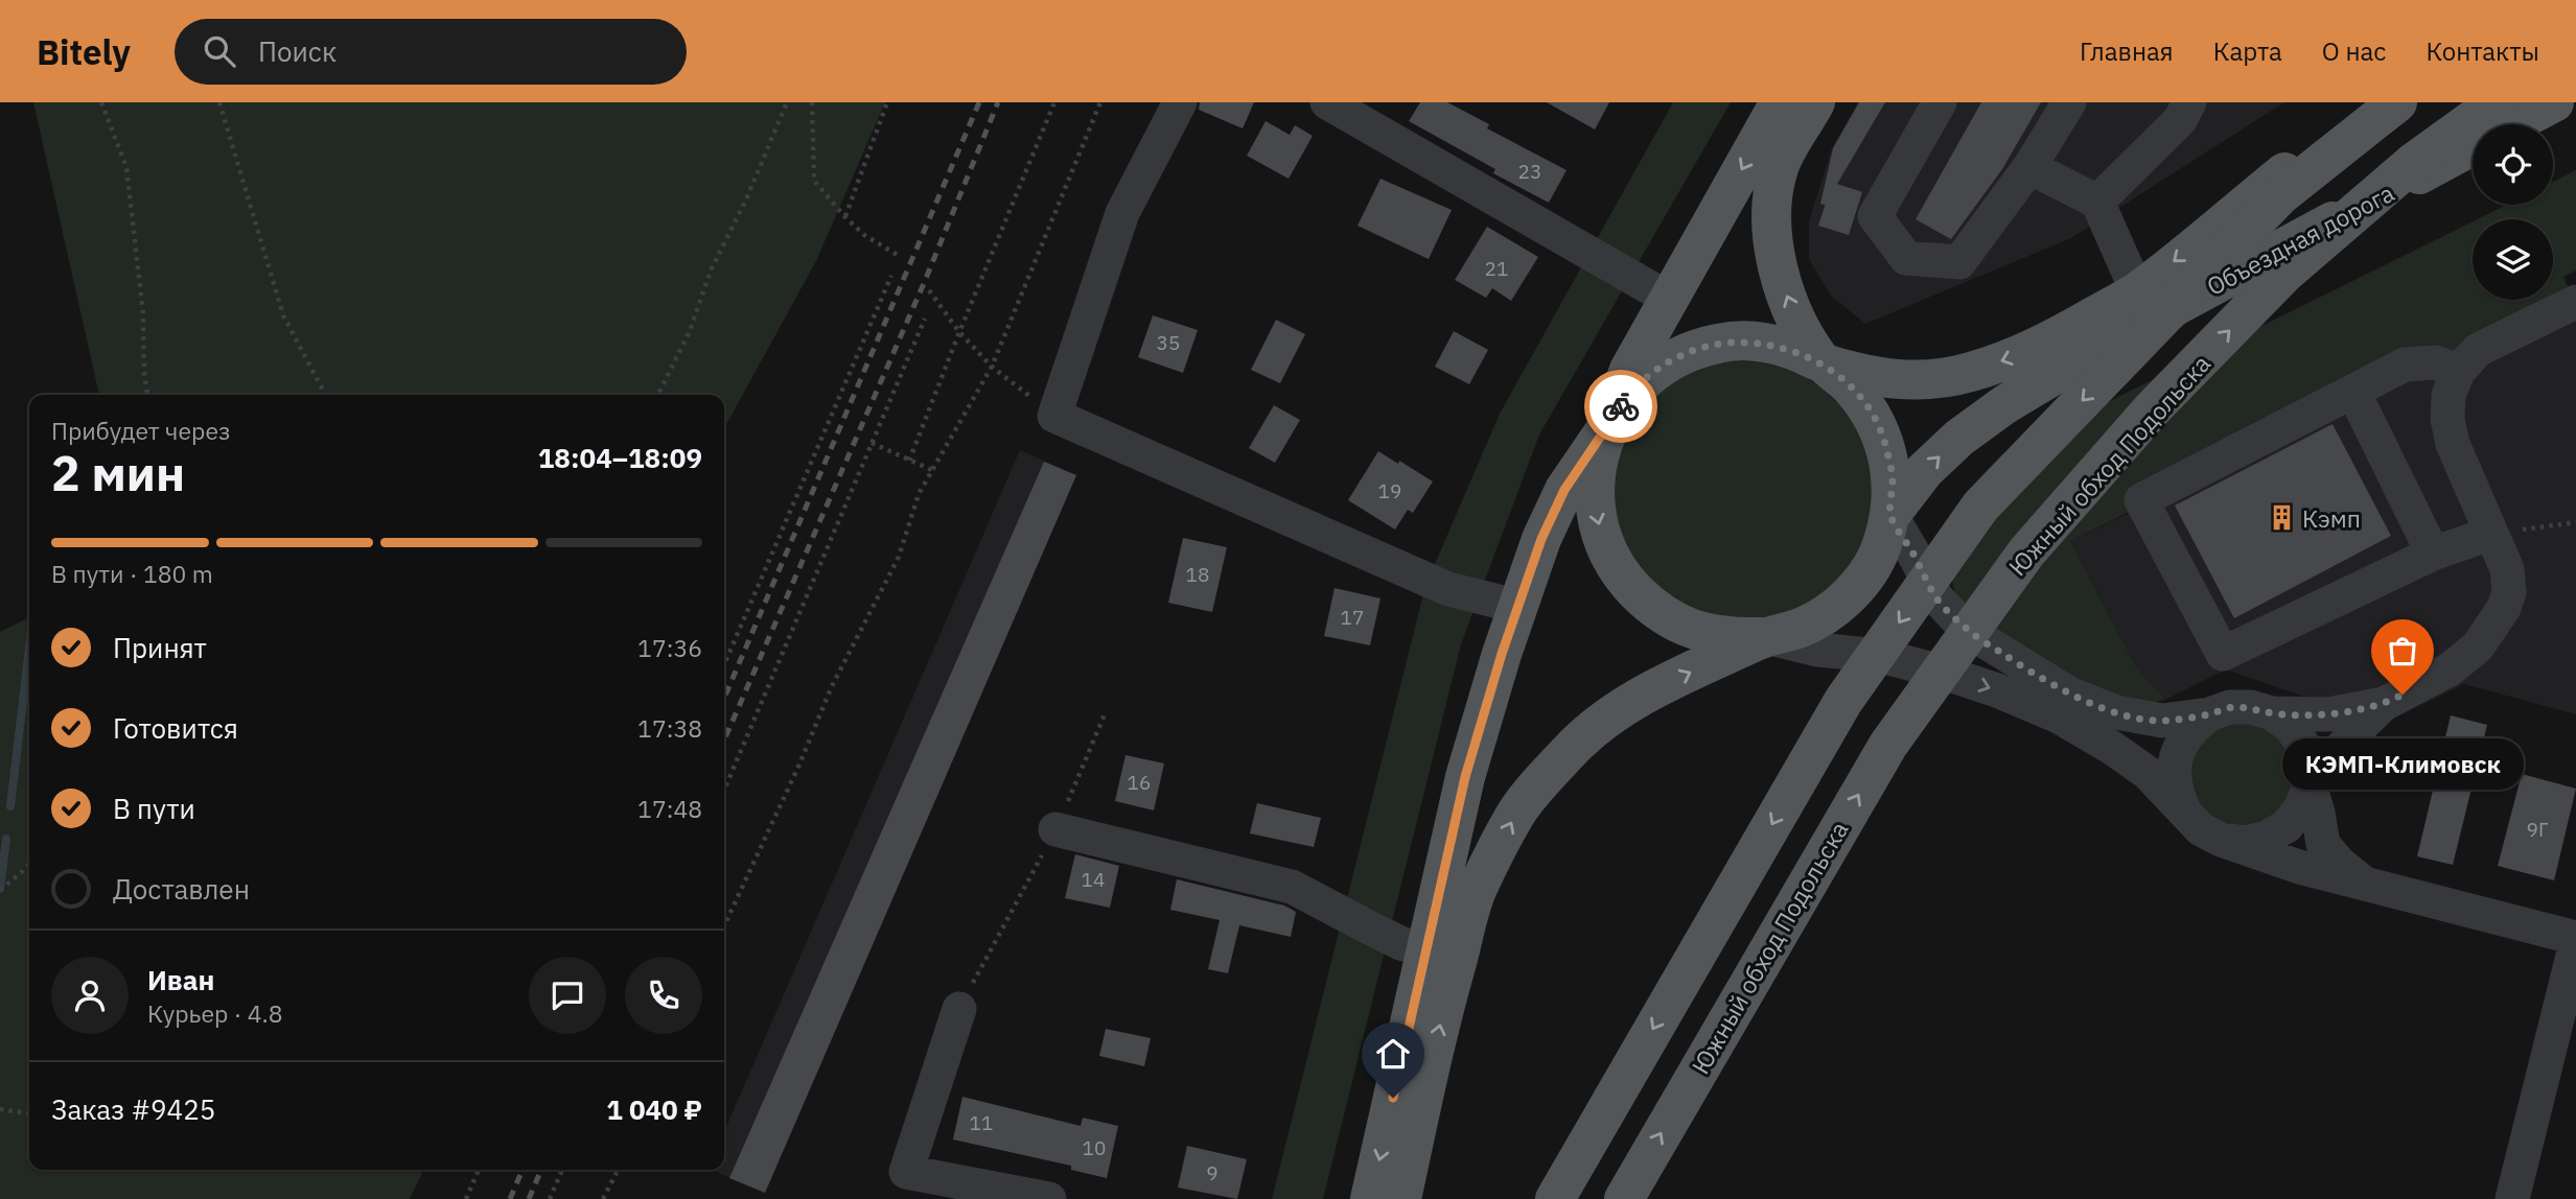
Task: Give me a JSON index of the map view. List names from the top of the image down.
{
  "streets": {
    "main road": ["Объездная дорога", "Южный обход Подольска"]
  },
  "places": {
    "building": ["Кэмп"],
    "other": ["КЭМП-Климовск"]
  },
  "house_numbers": [
    "23",
    "21",
    "35",
    "19",
    "18",
    "17",
    "16",
    "9Г",
    "14",
    "11",
    "10",
    "9"
  ],
  "page": {
    "header": "Bitely",
    "search": "Поиск",
    "nav": [
      "Главная",
      "Карта",
      "О нас",
      "Контакты"
    ],
    "heading": ["2 мин", "Прибудет через", "18:04–18:09"],
    "panel": [
      "Иван",
      "Курьер · 4.8",
      "Заказ #9425",
      "1 040 ₽"
    ],
    "bar": "В пути · 180 m",
    "list": [
      ["Принят", "17:36"],
      ["Готовится", "17:38"],
      ["В пути", "17:48"],
      "Доставлен"
    ],
    "bubble": "КЭМП-Климовск"
  }
}
